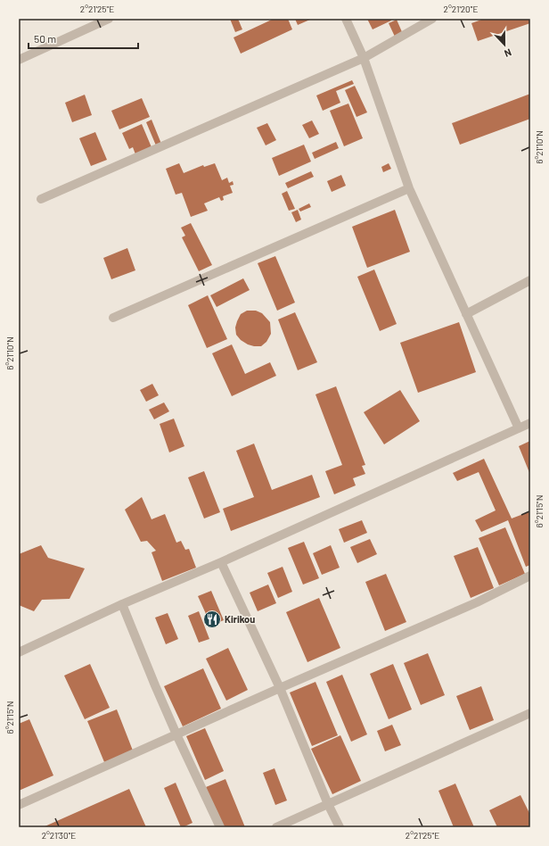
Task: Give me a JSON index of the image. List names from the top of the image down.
{
  "places": {
    "restaurant": ["Kirikou"]
  },
  "scale_bar": "50 m",
  "north": "bottom",
  "coordinates": [
    "2°21'25\"E",
    "2°21'20\"E",
    "6°21'10\"N",
    "6°21'15\"N",
    "2°21'30\"E"
  ]
}
